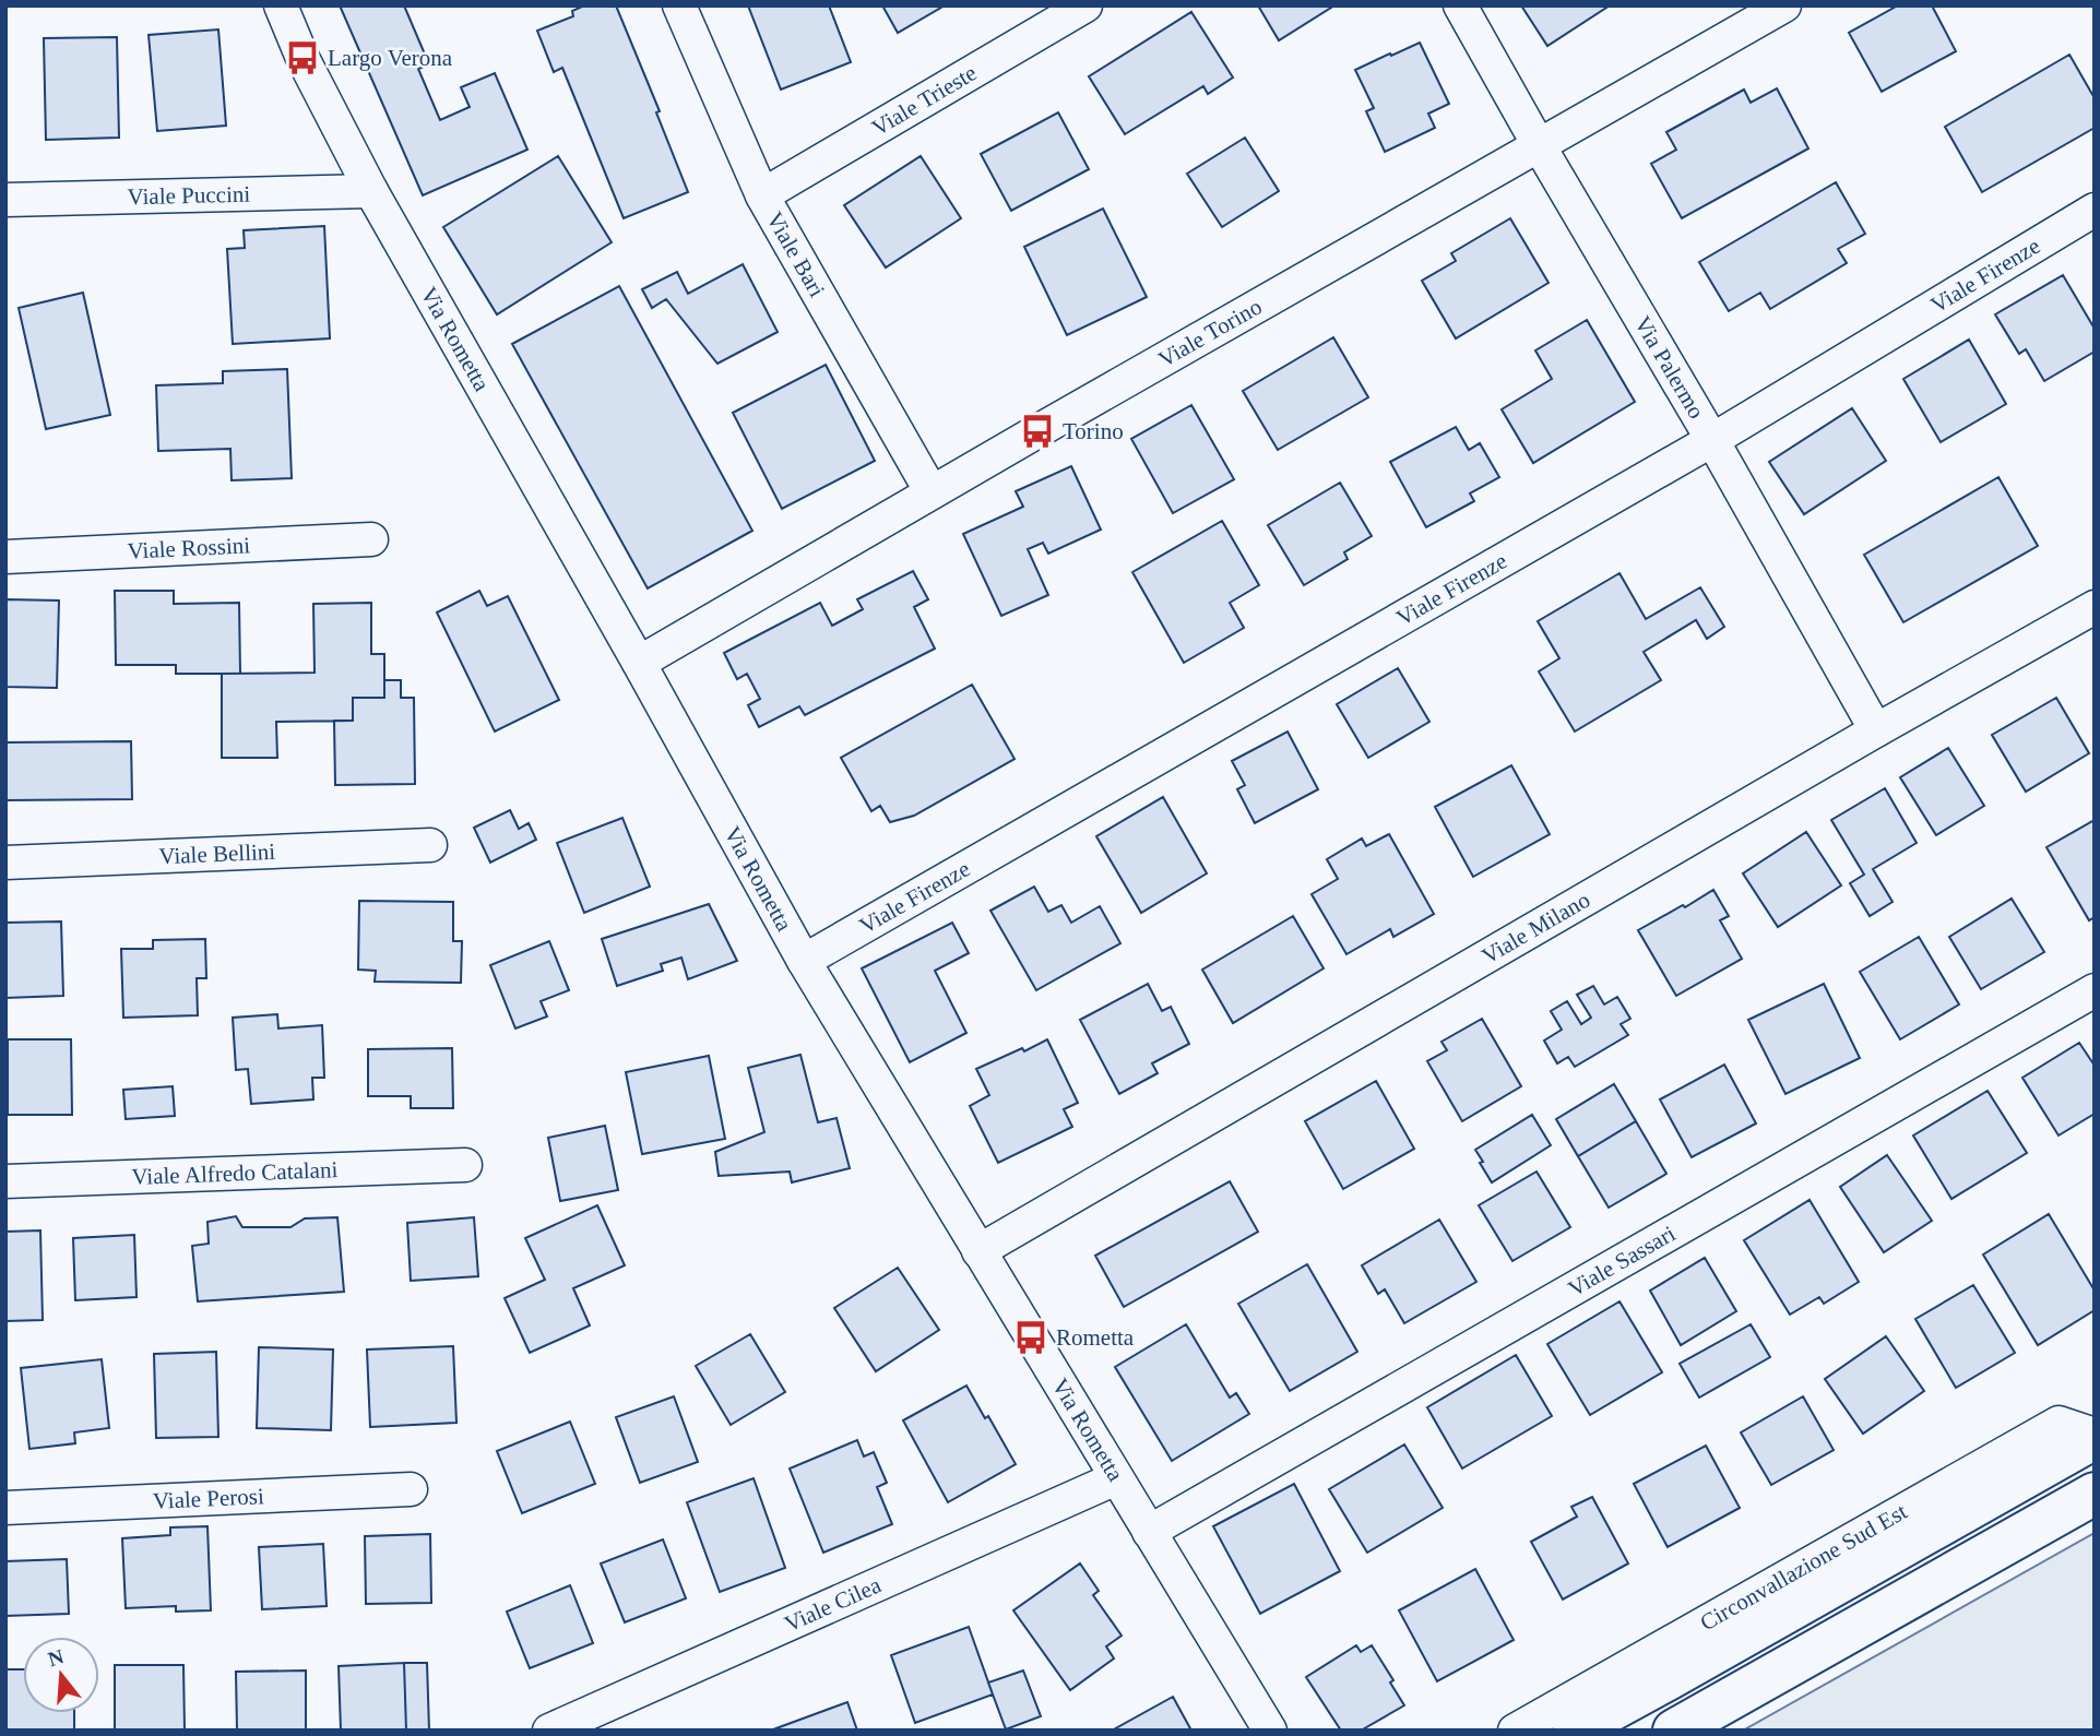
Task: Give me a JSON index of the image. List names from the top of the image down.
{
  "streets": {
    "main road": ["Circonvallazione Sud Est"],
    "street": [
      "Viale Trieste",
      "Viale Puccini",
      "Viale Bari",
      "Viale Firenze",
      "Viale Torino",
      "Via Rometta",
      "Via Palermo",
      "Viale Rossini",
      "Viale Bellini",
      "Viale Milano",
      "Viale Alfredo Catalani",
      "Viale Sassari",
      "Viale Perosi",
      "Viale Cilea"
    ]
  },
  "crossings": [
    ["Viale Trieste", "Viale Bari"],
    ["Viale Puccini", "Via Rometta"],
    ["Viale Bari", "Viale Torino"],
    ["Viale Firenze", "Via Rometta"],
    ["Viale Firenze", "Via Palermo"],
    ["Viale Torino", "Via Rometta"],
    ["Viale Torino", "Via Palermo"],
    ["Via Rometta", "Viale Milano"],
    ["Via Rometta", "Viale Sassari"],
    ["Via Rometta", "Viale Cilea"],
    ["Via Palermo", "Viale Milano"]
  ],
  "places": {
    "bus stop": ["Largo Verona", "Torino", "Rometta"]
  },
  "north": "top"
}
